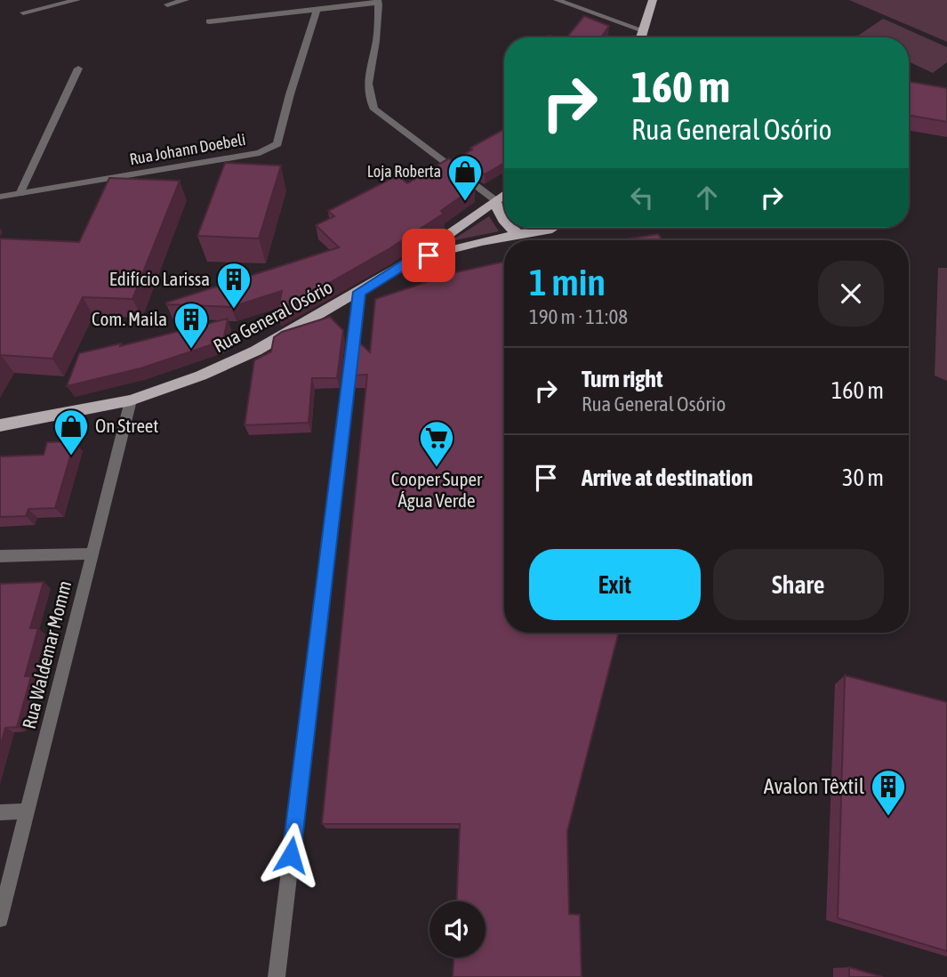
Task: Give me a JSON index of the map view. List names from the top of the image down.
{
  "streets": {
    "main road": ["Rua General Osório"],
    "street": ["Rua Johann Doebeli", "Rua Waldemar Momm"]
  },
  "crossings": [
    ["Rua General Osório", "Rua Waldemar Momm"]
  ],
  "places": {
    "shop": ["Loja Roberta", "On Street"],
    "building": ["Edifício Larissa", "Com. Maila", "Avalon Têxtil"],
    "supermarket": ["Cooper Super Água Verde"]
  },
  "page": {
    "turn": ["160 m", "Rua General Osório"],
    "heading": ["1 min", "190 m · 11:08"],
    "list": [
      {
        "name": "Turn right",
        "note": "Rua General Osório",
        "value": "160 m"
      },
      {
        "name": "Arrive at destination",
        "value": "30 m"
      }
    ],
    "buttons": ["Exit", "Share"]
  }
}
